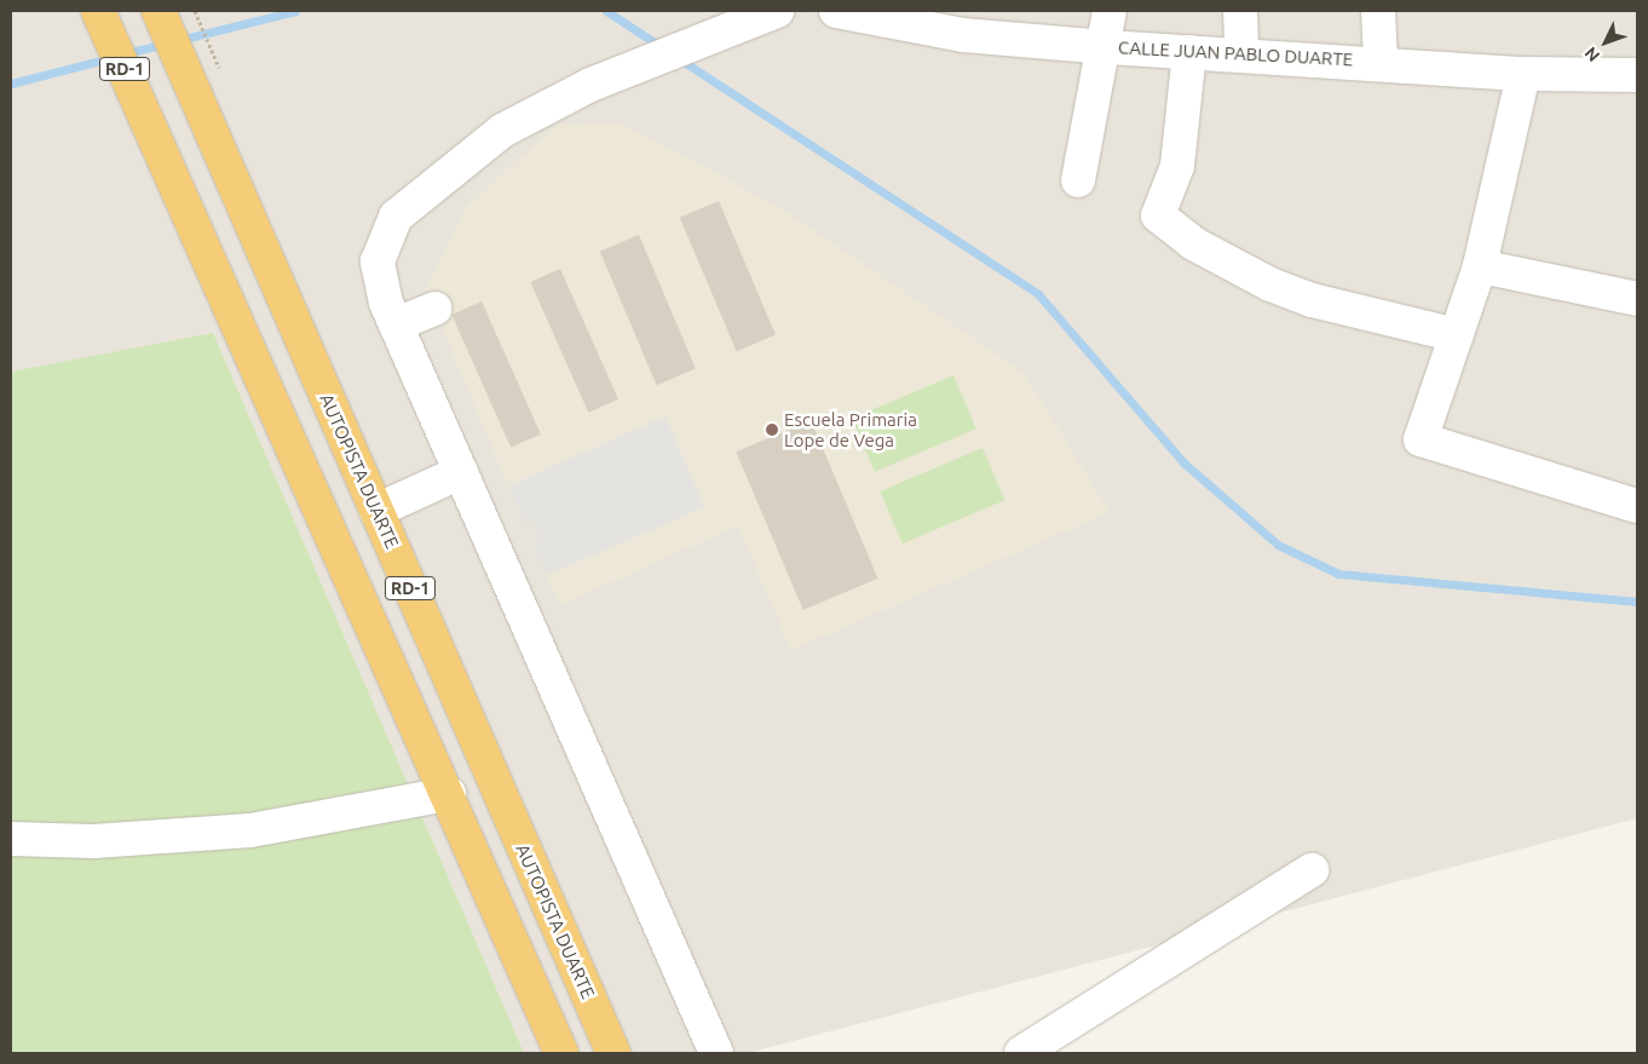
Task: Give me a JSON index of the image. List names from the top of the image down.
{
  "streets": {
    "highway": ["RD-1", "AUTOPISTA DUARTE"],
    "street": ["CALLE JUAN PABLO DUARTE"]
  },
  "places": ["Escuela Primaria Lope de Vega"],
  "north": "bottom left"
}
